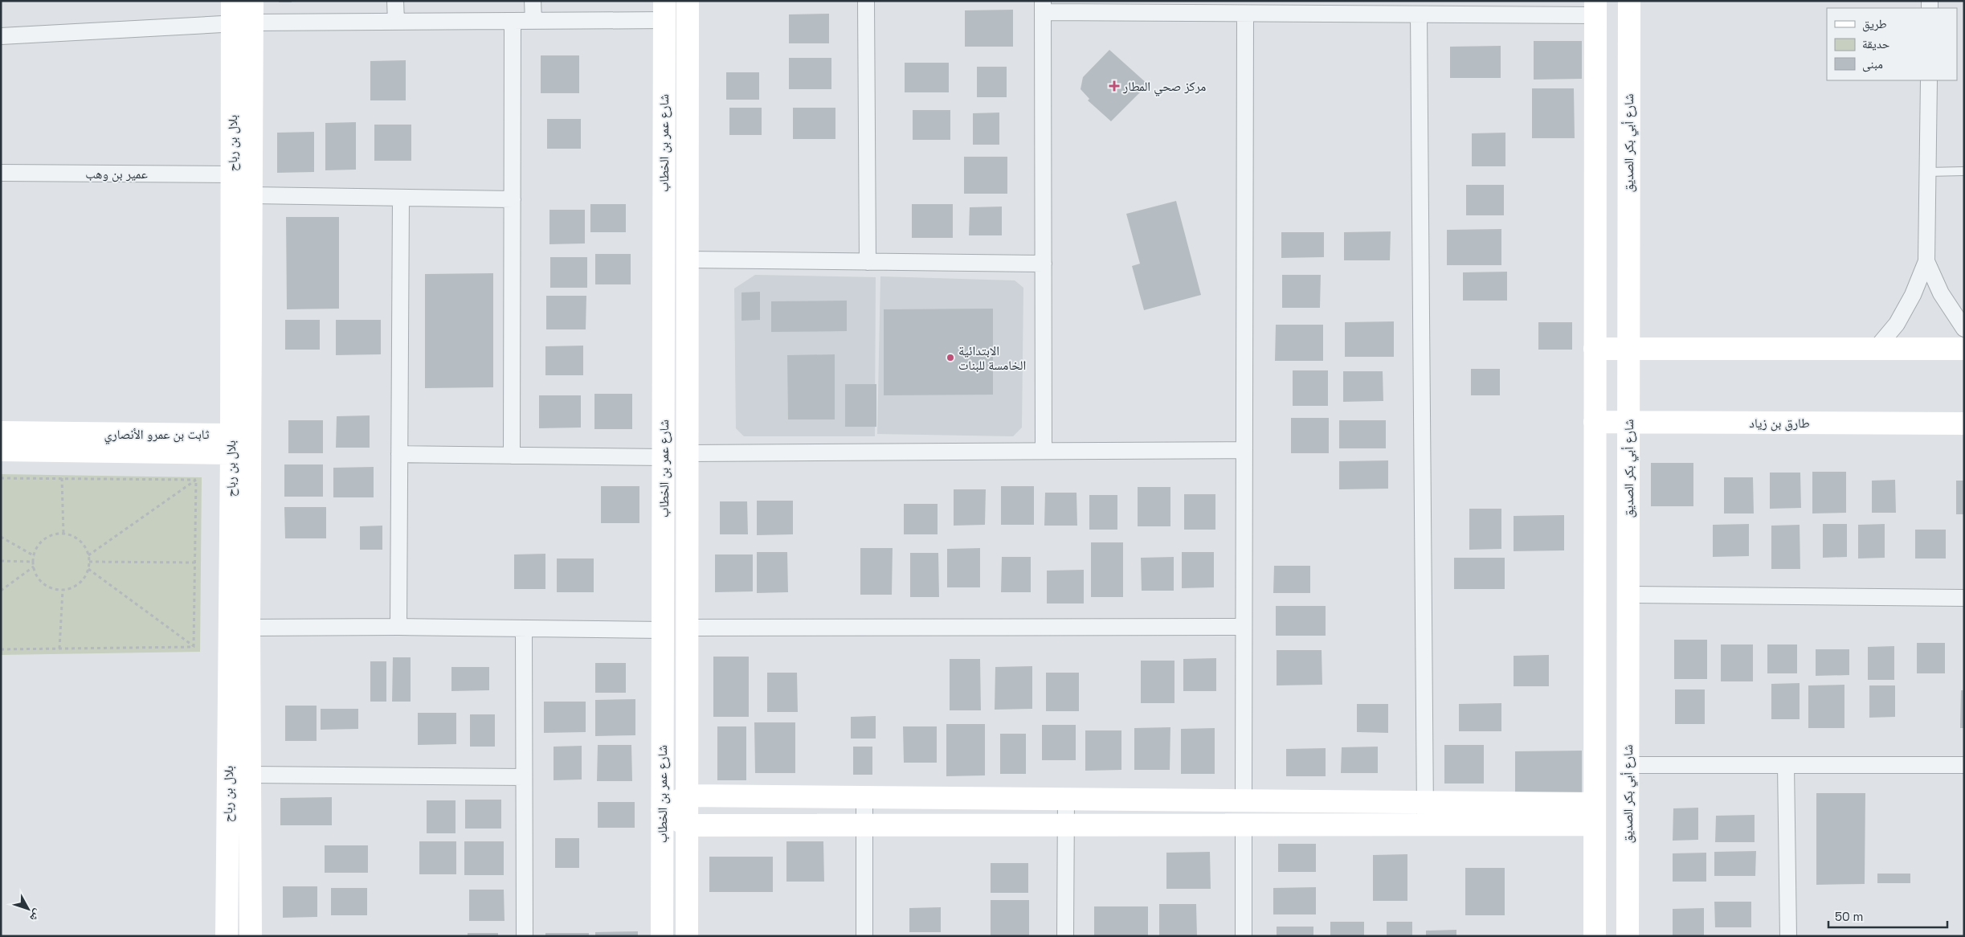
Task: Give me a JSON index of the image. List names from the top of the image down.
{
  "streets": {
    "street": [
      "بلال بن رباح",
      "شارع عمر بن الخطاب",
      "شارع أبي بكر الصديق",
      "عمير بن وهب",
      "طارق بن زياد",
      "ثابت بن عمرو الأنصاري"
    ]
  },
  "crossings": [
    ["بلال بن رباح", "عمير بن وهب"],
    ["بلال بن رباح", "ثابت بن عمرو الأنصاري"],
    ["شارع أبي بكر الصديق", "طارق بن زياد"]
  ],
  "places": {
    "health": ["مركز صحي المطار"],
    "other": ["الابتدائية الخامسة للبنات"]
  },
  "legend": ["طريق", "حديقة", "مبنى"],
  "scale_bar": "50 m",
  "north": "bottom right"
}
